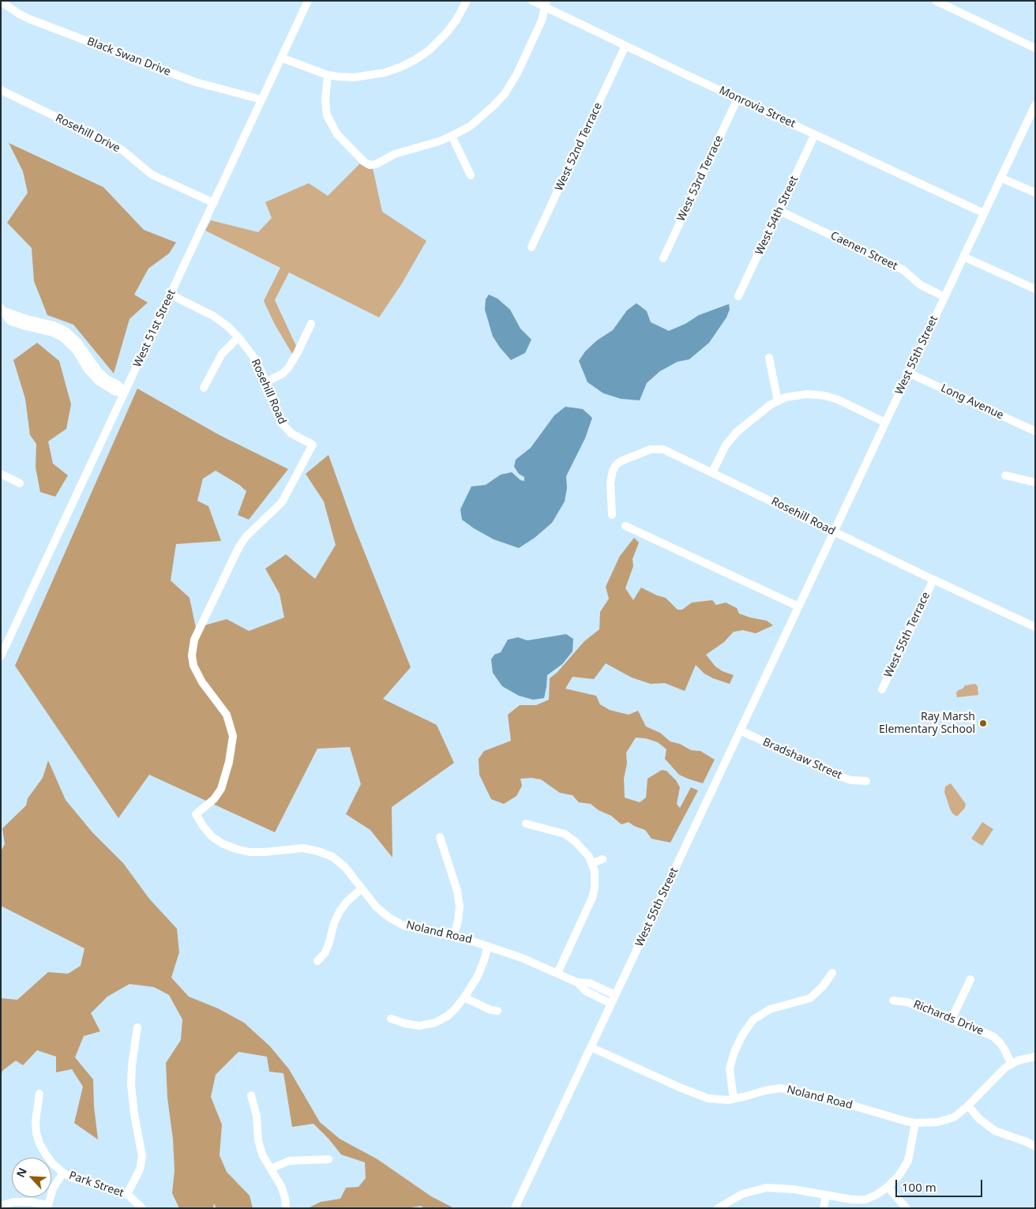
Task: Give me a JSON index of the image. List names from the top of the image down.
{
  "streets": {
    "street": [
      "Black Swan Drive",
      "Monrovia Street",
      "Rosehill Drive",
      "West 52nd Terrace",
      "West 53rd Terrace",
      "West 54th Street",
      "Caenen Street",
      "West 51st Street",
      "West 55th Street",
      "Rosehill Road",
      "Long Avenue",
      "West 55th Terrace",
      "Bradshaw Street",
      "Noland Road",
      "Richards Drive",
      "Park Street"
    ]
  },
  "crossings": [
    ["Black Swan Drive", "West 51st Street"],
    ["Monrovia Street", "West 52nd Terrace"],
    ["Monrovia Street", "West 53rd Terrace"],
    ["Monrovia Street", "West 54th Street"],
    ["Monrovia Street", "West 55th Street"],
    ["Rosehill Drive", "West 51st Street"],
    ["West 54th Street", "Caenen Street"],
    ["Caenen Street", "West 55th Street"],
    ["West 51st Street", "Rosehill Road"],
    ["West 55th Street", "Rosehill Road"],
    ["West 55th Street", "Long Avenue"],
    ["West 55th Street", "Bradshaw Street"],
    ["West 55th Street", "Noland Road"],
    ["Rosehill Road", "West 55th Terrace"],
    ["Rosehill Road", "Noland Road"],
    ["Noland Road", "Richards Drive"]
  ],
  "places": ["Ray Marsh Elementary School"],
  "scale_bar": "100 m",
  "north": "top left"
}
